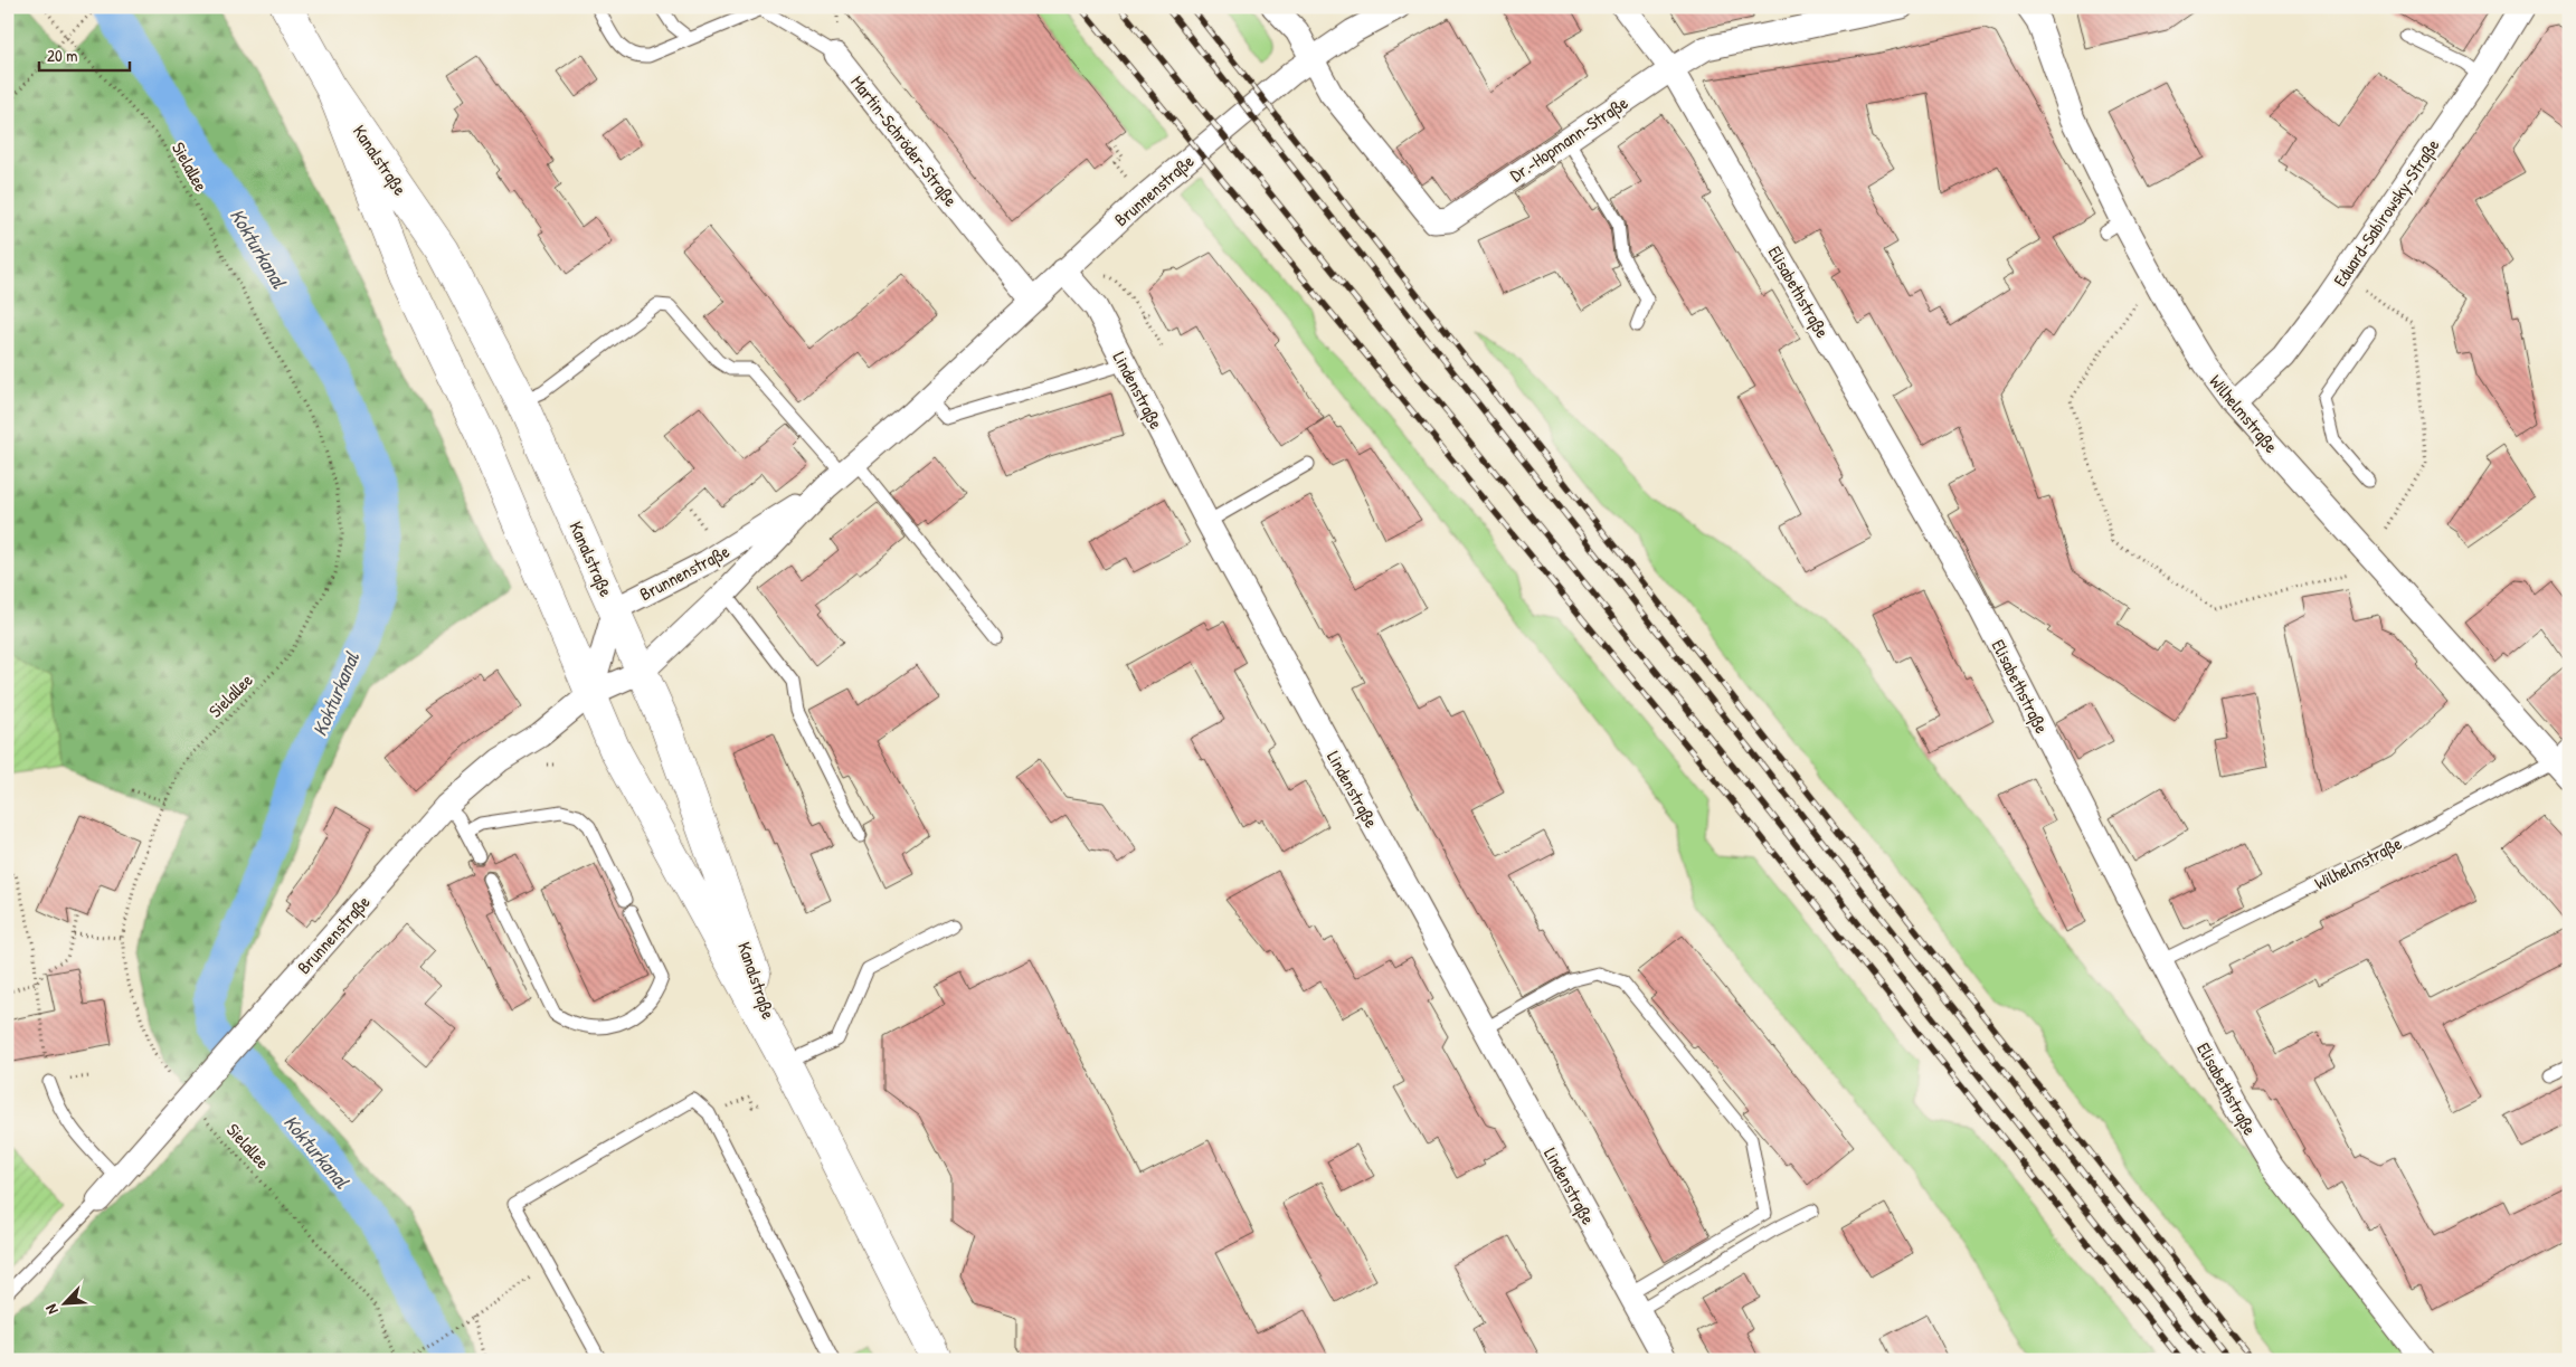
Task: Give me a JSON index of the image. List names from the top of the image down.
{
  "streets": {
    "main road": ["Kanalstraße"],
    "street": [
      "Dr.-Hopmann-Straße",
      "Martin-Schröder-Straße",
      "Brunnenstraße",
      "Eduard-Sabirowsky-Straße",
      "Elisabethstraße",
      "Lindenstraße",
      "Wilhelmstraße"
    ],
    "path": ["Sielallee"]
  },
  "crossings": [
    ["Dr.-Hopmann-Straße", "Brunnenstraße"],
    ["Dr.-Hopmann-Straße", "Elisabethstraße"],
    ["Martin-Schröder-Straße", "Brunnenstraße"],
    ["Kanalstraße", "Brunnenstraße"],
    ["Sielallee", "Brunnenstraße"],
    ["Brunnenstraße", "Lindenstraße"],
    ["Eduard-Sabirowsky-Straße", "Wilhelmstraße"],
    ["Elisabethstraße", "Wilhelmstraße"]
  ],
  "water": ["Kokturkanal"],
  "scale_bar": "20 m",
  "north": "bottom left"
}
